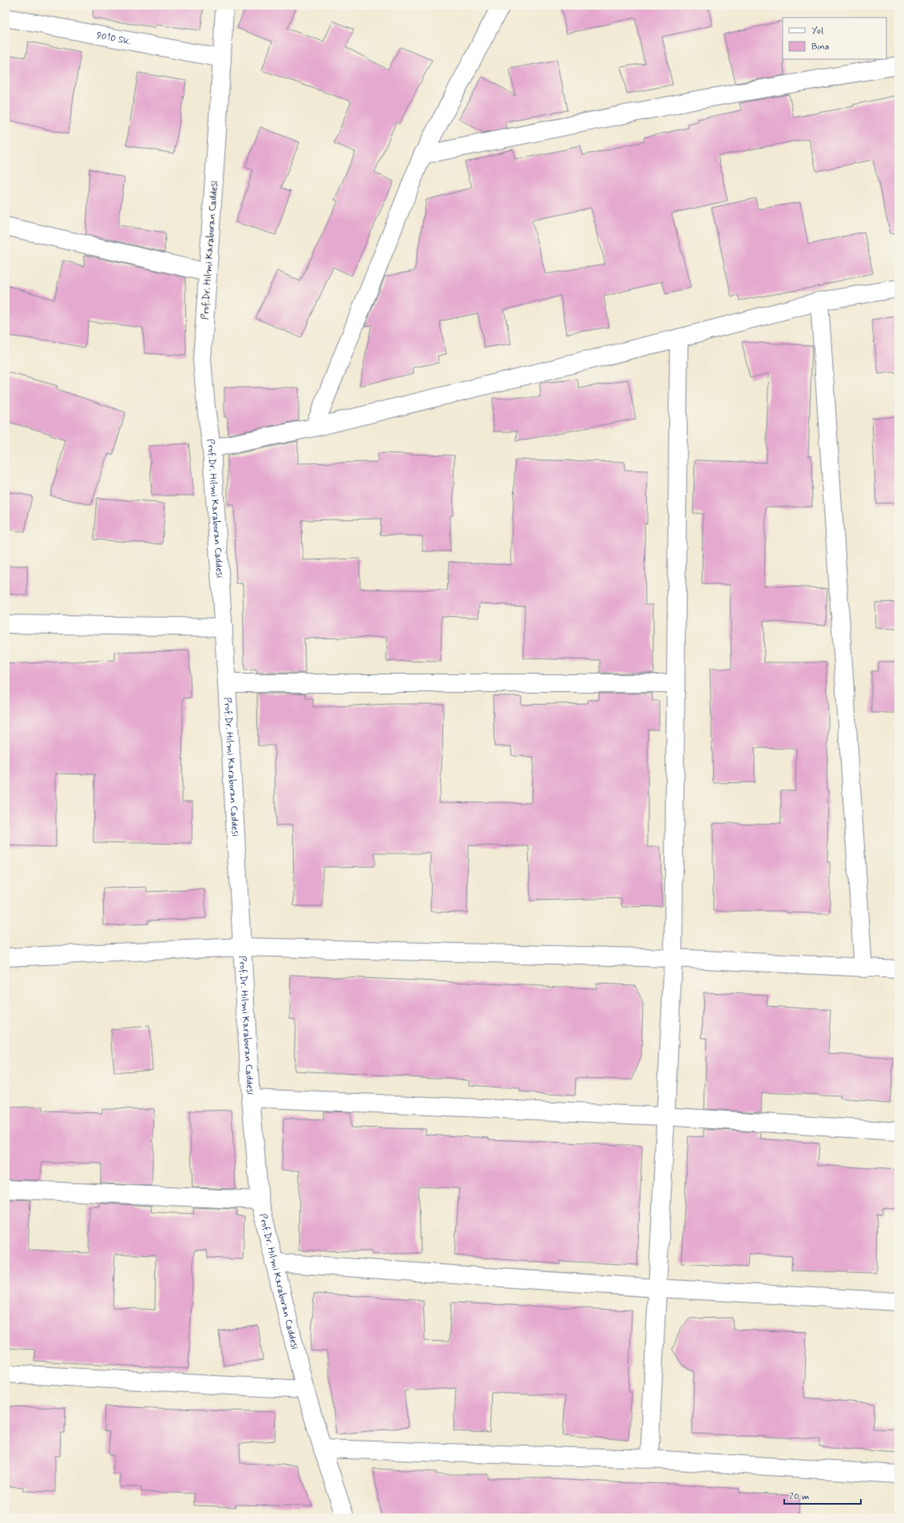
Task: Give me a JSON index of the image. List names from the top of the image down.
{
  "streets": {
    "street": ["9010 Sk.", "Prof.Dr. Hilmi Karaboran Caddesi"]
  },
  "crossings": [
    ["9010 Sk.", "Prof.Dr. Hilmi Karaboran Caddesi"]
  ],
  "legend": ["Yol", "Bina"],
  "scale_bar": "20 m"
}
